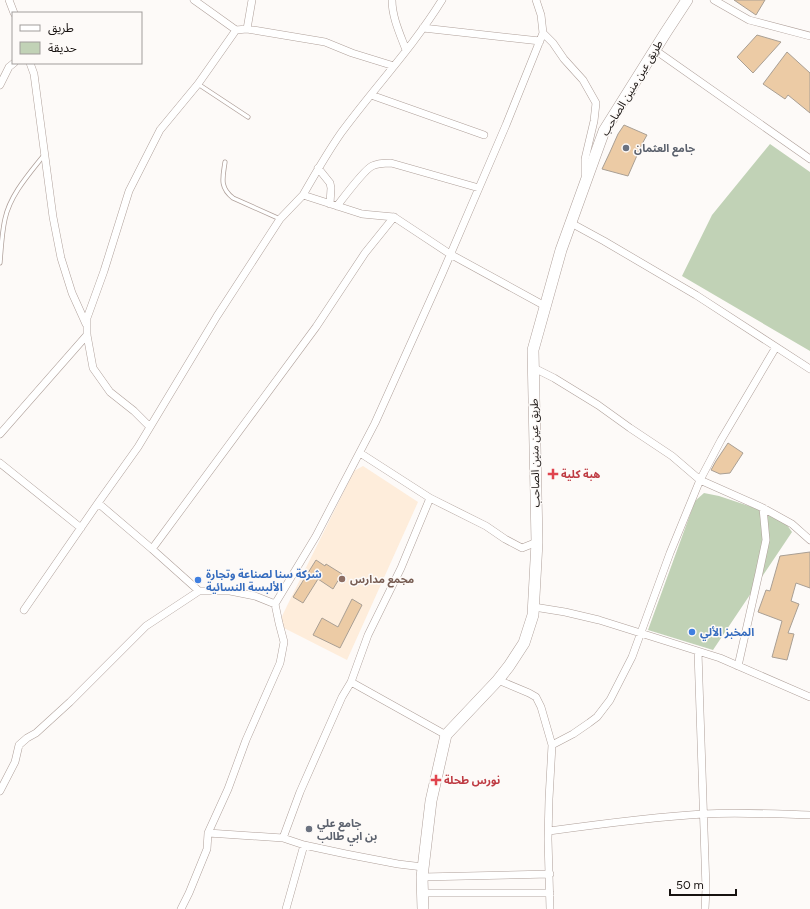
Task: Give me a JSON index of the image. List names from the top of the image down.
{
  "streets": {
    "main road": ["طريق عين منين الصاحب"]
  },
  "places": {
    "other": [
      "جامع العثمان",
      "مجمع مدارس",
      "شركة سنا لصناعة وتجارة الألبسة النسائية",
      "المخبز الألي",
      "جامع علي بن ابي طالب"
    ],
    "health": ["هبة كلية", "نورس طحلة"]
  },
  "legend": ["طريق", "حديقة"],
  "scale_bar": "50 m"
}
